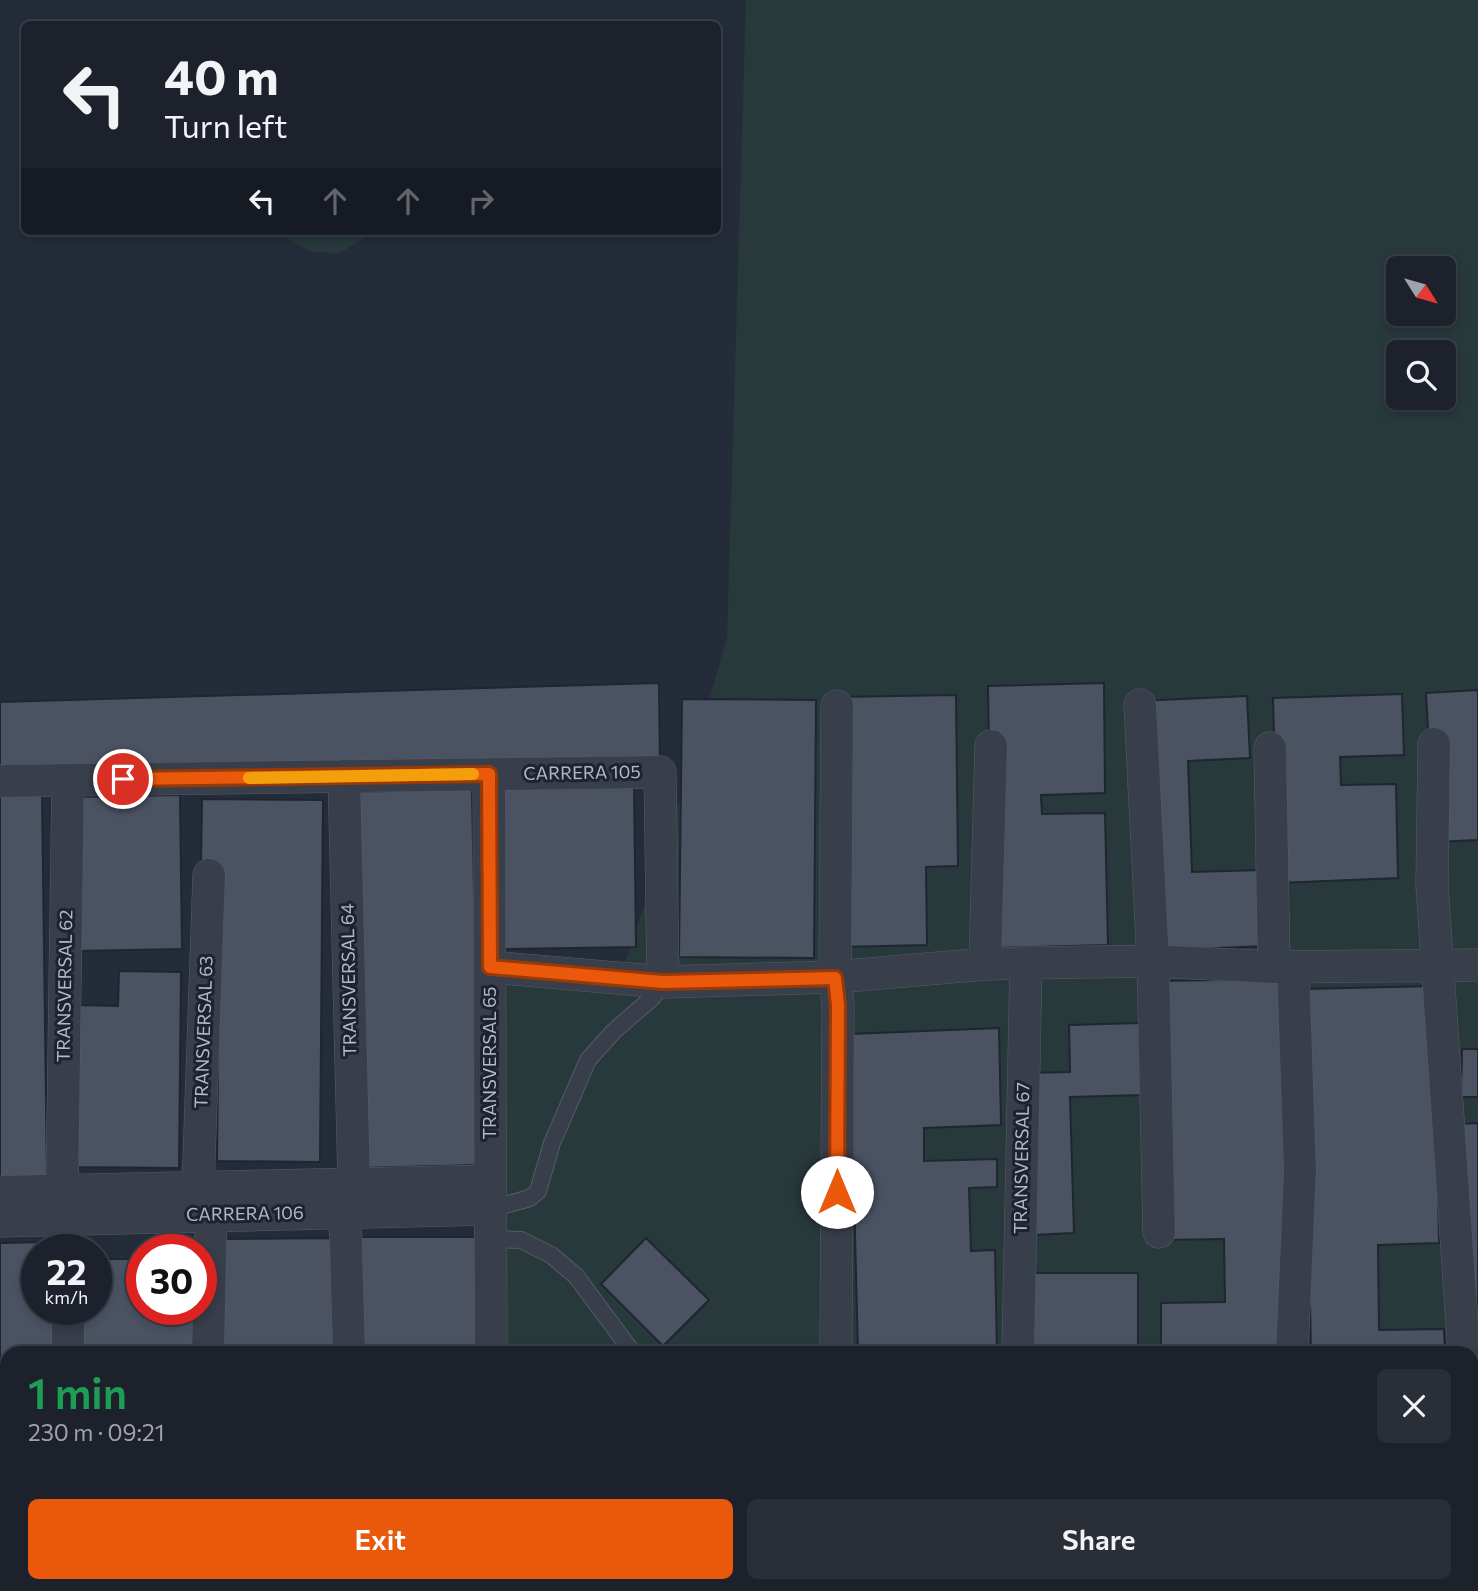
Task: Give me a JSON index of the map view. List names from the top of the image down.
{
  "streets": {
    "street": [
      "CARRERA 105",
      "TRANSVERSAL 64",
      "TRANSVERSAL 62",
      "TRANSVERSAL 63",
      "TRANSVERSAL 65",
      "TRANSVERSAL 67",
      "CARRERA 106"
    ]
  },
  "crossings": [
    ["CARRERA 105", "TRANSVERSAL 64"],
    ["CARRERA 105", "TRANSVERSAL 62"],
    ["CARRERA 105", "TRANSVERSAL 65"],
    ["TRANSVERSAL 64", "CARRERA 106"],
    ["TRANSVERSAL 62", "CARRERA 106"],
    ["TRANSVERSAL 63", "CARRERA 106"],
    ["TRANSVERSAL 65", "CARRERA 106"]
  ],
  "north": "bottom right",
  "page": {
    "turn": ["40 m", "Turn left"],
    "speed": "22 km/h",
    "limit": "30",
    "heading": ["1 min", "230 m · 09:21"],
    "buttons": ["Exit", "Share"]
  }
}
